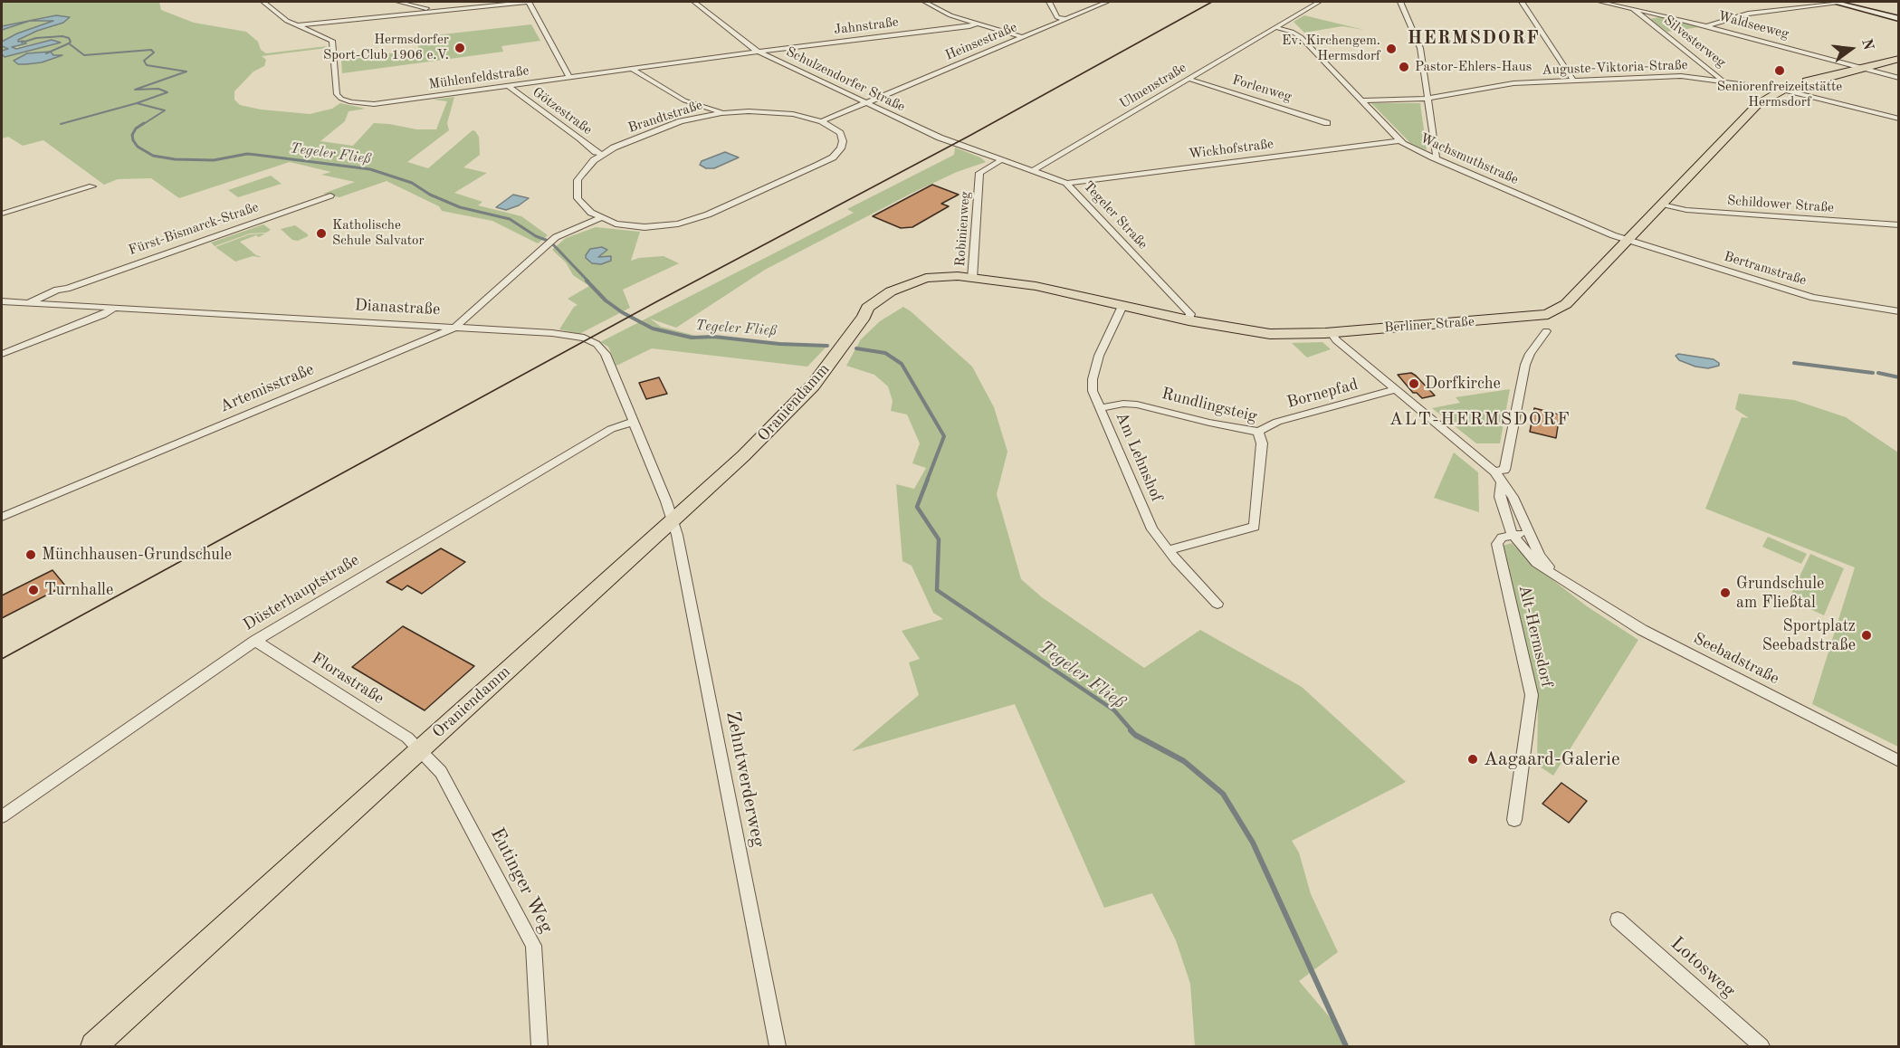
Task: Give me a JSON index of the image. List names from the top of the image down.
{
  "streets": {
    "main road": ["Berliner Straße", "Oraniendamm"],
    "street": [
      "Waldseeweg",
      "Jahnstraße",
      "Heinsestraße",
      "Silvesterweg",
      "Auguste-Viktoria-Straße",
      "Mühlenfeldstraße",
      "Schulzendorfer Straße",
      "Ulmenstraße",
      "Forlenweg",
      "Götzestraße",
      "Brandtstraße",
      "Wickhofstraße",
      "Wachsmuthstraße",
      "Schildower Straße",
      "Tegeler Straße",
      "Fürst-Bismarck-Straße",
      "Robinienweg",
      "Bertramstraße",
      "Dianastraße",
      "Artemisstraße",
      "Bornepfad",
      "Rundlingsteig",
      "Am Lehnshof",
      "Düsterhauptstraße",
      "Alt-Hermsdorf",
      "Seebadstraße",
      "Florastraße",
      "Zehntwerderweg",
      "Eutinger Weg",
      "Lotosweg"
    ]
  },
  "crossings": [
    ["Waldseeweg", "Silvesterweg"],
    ["Waldseeweg", "Berliner Straße"],
    ["Jahnstraße", "Mühlenfeldstraße"],
    ["Jahnstraße", "Schulzendorfer Straße"],
    ["Heinsestraße", "Schulzendorfer Straße"],
    ["Silvesterweg", "Auguste-Viktoria-Straße"],
    ["Auguste-Viktoria-Straße", "Wachsmuthstraße"],
    ["Auguste-Viktoria-Straße", "Berliner Straße"],
    ["Mühlenfeldstraße", "Schulzendorfer Straße"],
    ["Mühlenfeldstraße", "Götzestraße"],
    ["Schulzendorfer Straße", "Tegeler Straße"],
    ["Schulzendorfer Straße", "Robinienweg"],
    ["Ulmenstraße", "Forlenweg"],
    ["Ulmenstraße", "Wachsmuthstraße"],
    ["Ulmenstraße", "Tegeler Straße"],
    ["Götzestraße", "Brandtstraße"],
    ["Brandtstraße", "Artemisstraße"],
    ["Wickhofstraße", "Wachsmuthstraße"],
    ["Wickhofstraße", "Tegeler Straße"],
    ["Wachsmuthstraße", "Bertramstraße"],
    ["Wachsmuthstraße", "Berliner Straße"],
    ["Schildower Straße", "Berliner Straße"],
    ["Tegeler Straße", "Robinienweg"],
    ["Tegeler Straße", "Berliner Straße"],
    ["Fürst-Bismarck-Straße", "Dianastraße"],
    ["Robinienweg", "Berliner Straße"],
    ["Bertramstraße", "Berliner Straße"],
    ["Dianastraße", "Artemisstraße"],
    ["Dianastraße", "Oraniendamm"],
    ["Dianastraße", "Düsterhauptstraße"],
    ["Dianastraße", "Zehntwerderweg"],
    ["Berliner Straße", "Oraniendamm"],
    ["Berliner Straße", "Am Lehnshof"],
    ["Bornepfad", "Rundlingsteig"],
    ["Oraniendamm", "Florastraße"],
    ["Oraniendamm", "Zehntwerderweg"],
    ["Oraniendamm", "Eutinger Weg"],
    ["Rundlingsteig", "Am Lehnshof"],
    ["Düsterhauptstraße", "Florastraße"],
    ["Alt-Hermsdorf", "Seebadstraße"],
    ["Florastraße", "Eutinger Weg"]
  ],
  "districts": ["HERMSDORF", "ALT-HERMSDORF"],
  "water": ["Tegeler Fließ"],
  "places": [
    "Hermsdorfer Sport-Club 1906 e.V.",
    "Ev. Kirchengem. Hermsdorf",
    "Pastor-Ehlers-Haus",
    "Seniorenfreizeitstätte Hermsdorf",
    "Katholische Schule Salvator",
    "Dorfkirche",
    "Münchhausen-Grundschule",
    "Turnhalle",
    "Grundschule am Fließtal",
    "Sportplatz Seebadstraße",
    "Aagaard-Galerie"
  ],
  "north": "right"
}
